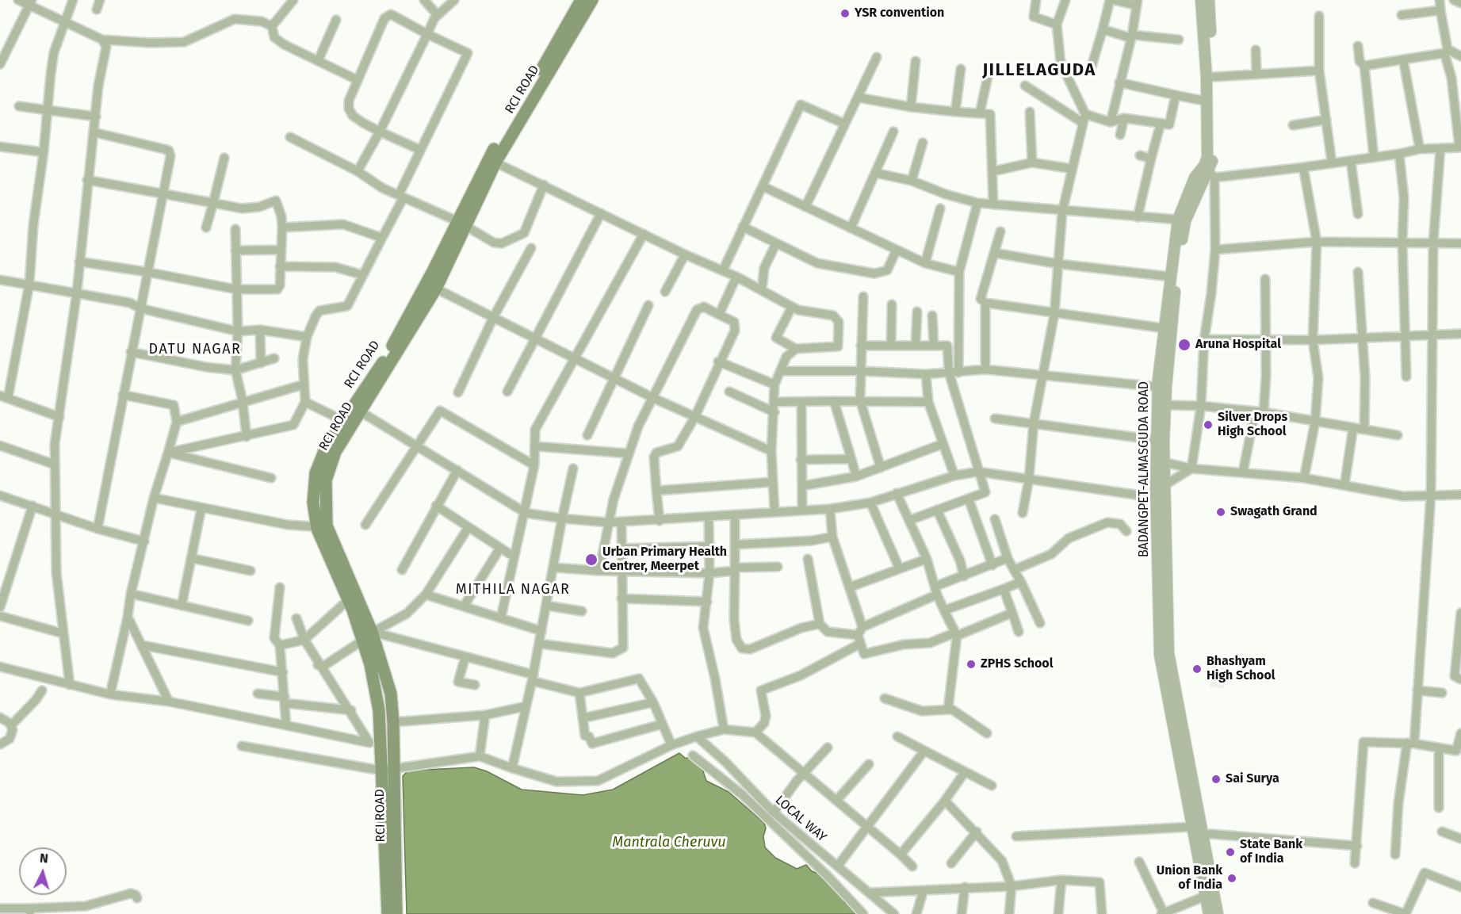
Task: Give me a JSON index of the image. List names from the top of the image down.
{
  "streets": {
    "main road": ["RCI ROAD"],
    "street": ["BADANGPET-ALMASGUDA ROAD", "LOCAL WAY"]
  },
  "districts": ["JILLELAGUDA", "DATU NAGAR", "MITHILA NAGAR"],
  "water": ["Mantrala Cheruvu"],
  "places": [
    "YSR convention",
    "Aruna Hospital",
    "Silver Drops High School",
    "Swagath Grand",
    "Urban Primary Health Centrer, Meerpet",
    "ZPHS School",
    "Bhashyam High School",
    "Sai Surya",
    "State Bank of India",
    "Union Bank of India"
  ],
  "north": "top"
}
